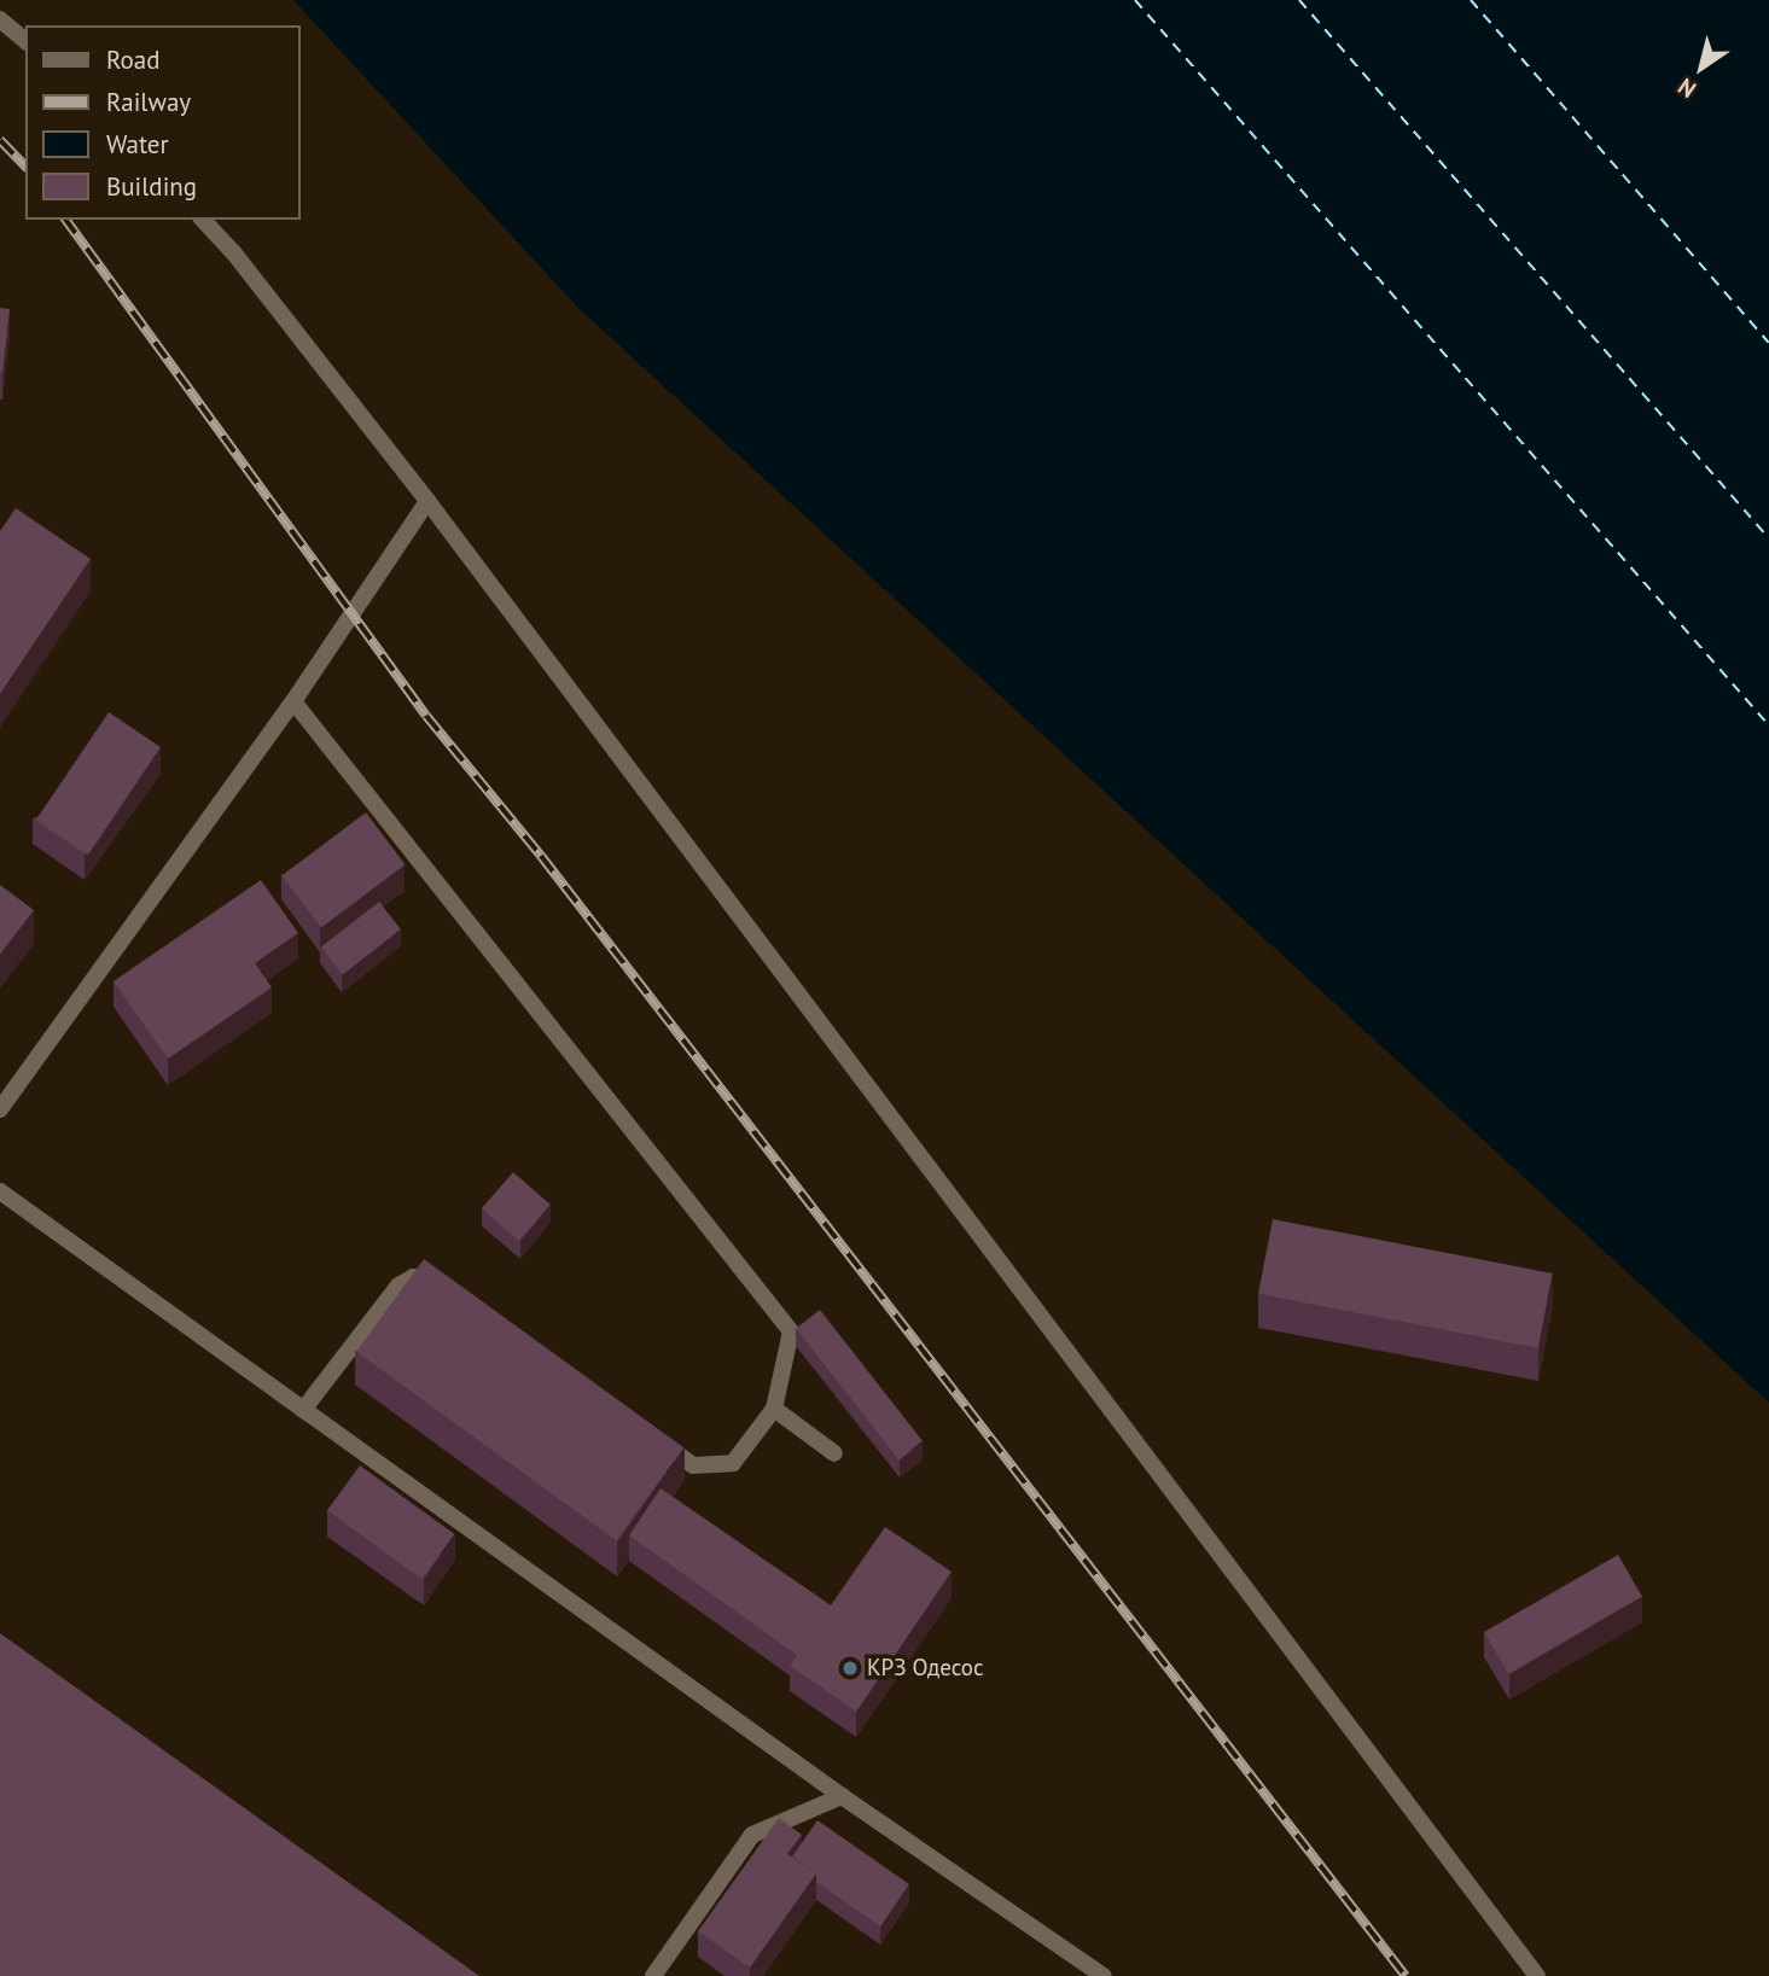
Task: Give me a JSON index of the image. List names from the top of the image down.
{
  "places": ["КРЗ Одесос"],
  "legend": [
    "Road",
    "Railway",
    "Water",
    "Building"
  ],
  "north": "bottom left"
}
